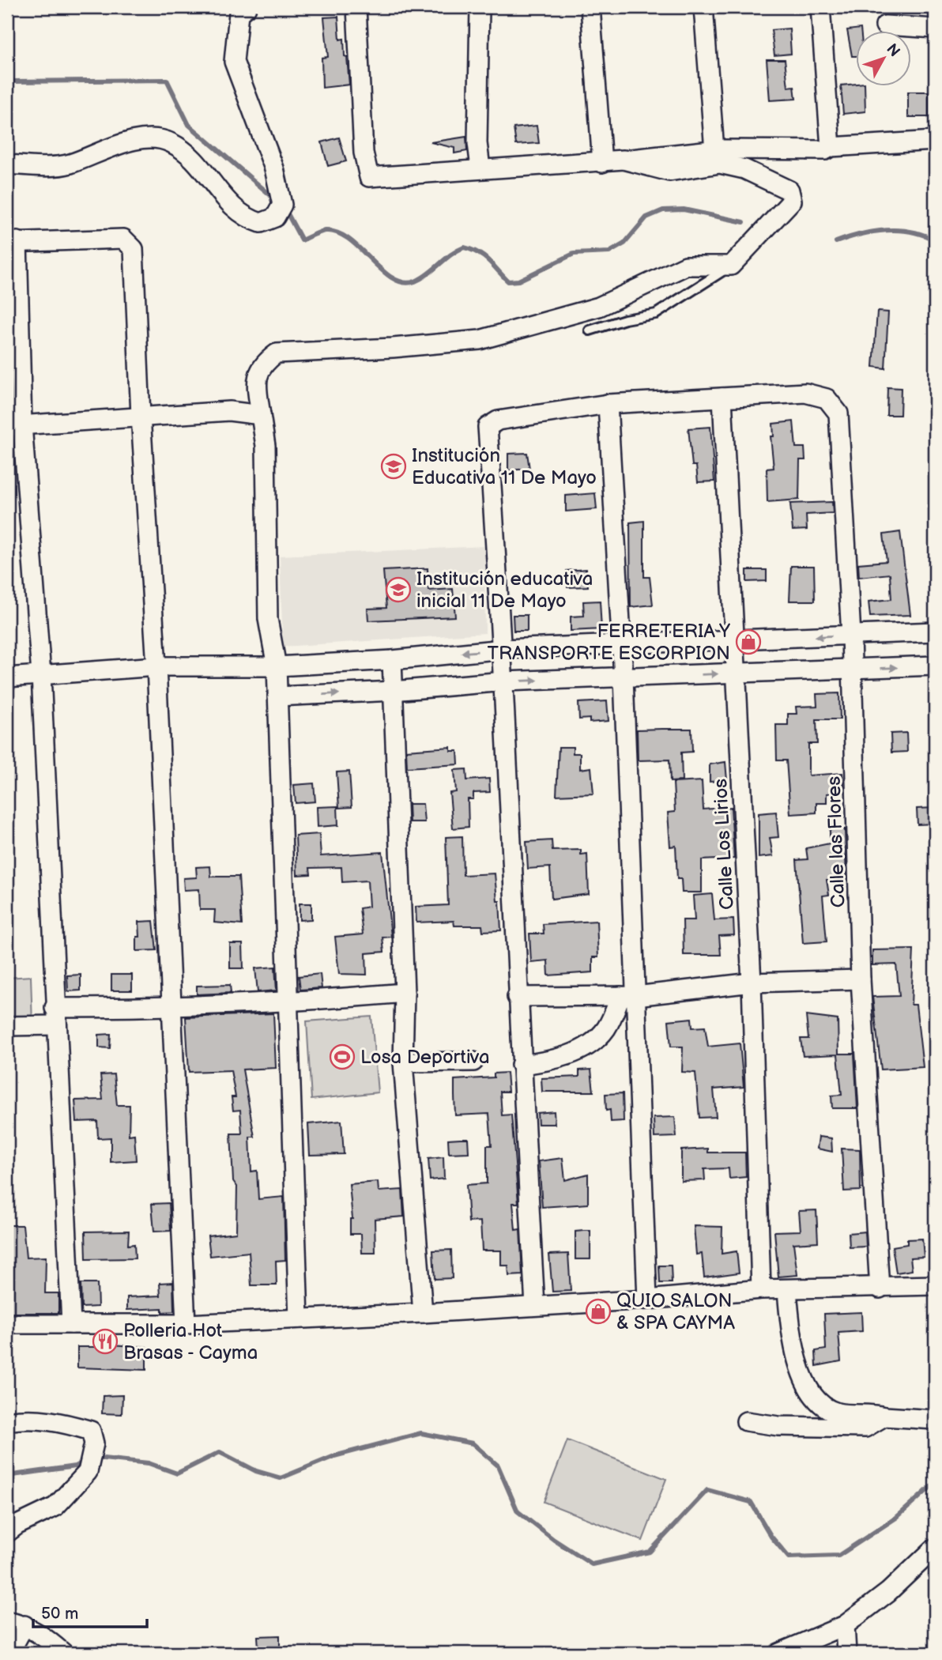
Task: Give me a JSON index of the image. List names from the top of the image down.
{
  "streets": {
    "street": ["Calle las Flores", "Calle Los Lirios"]
  },
  "crossings": [
    ["Calle las Flores", "Calle Los Lirios"]
  ],
  "places": {
    "school or university": ["Institución Educativa 11 De Mayo", "Institución educativa inicial 11 De Mayo"],
    "shop": ["FERRETERIA Y TRANSPORTE ESCORPION", "QUIO SALON & SPA CAYMA"],
    "sports": ["Losa Deportiva"],
    "restaurant": ["Polleria Hot Brasas - Cayma"]
  },
  "scale_bar": "50 m",
  "north": "top right"
}
